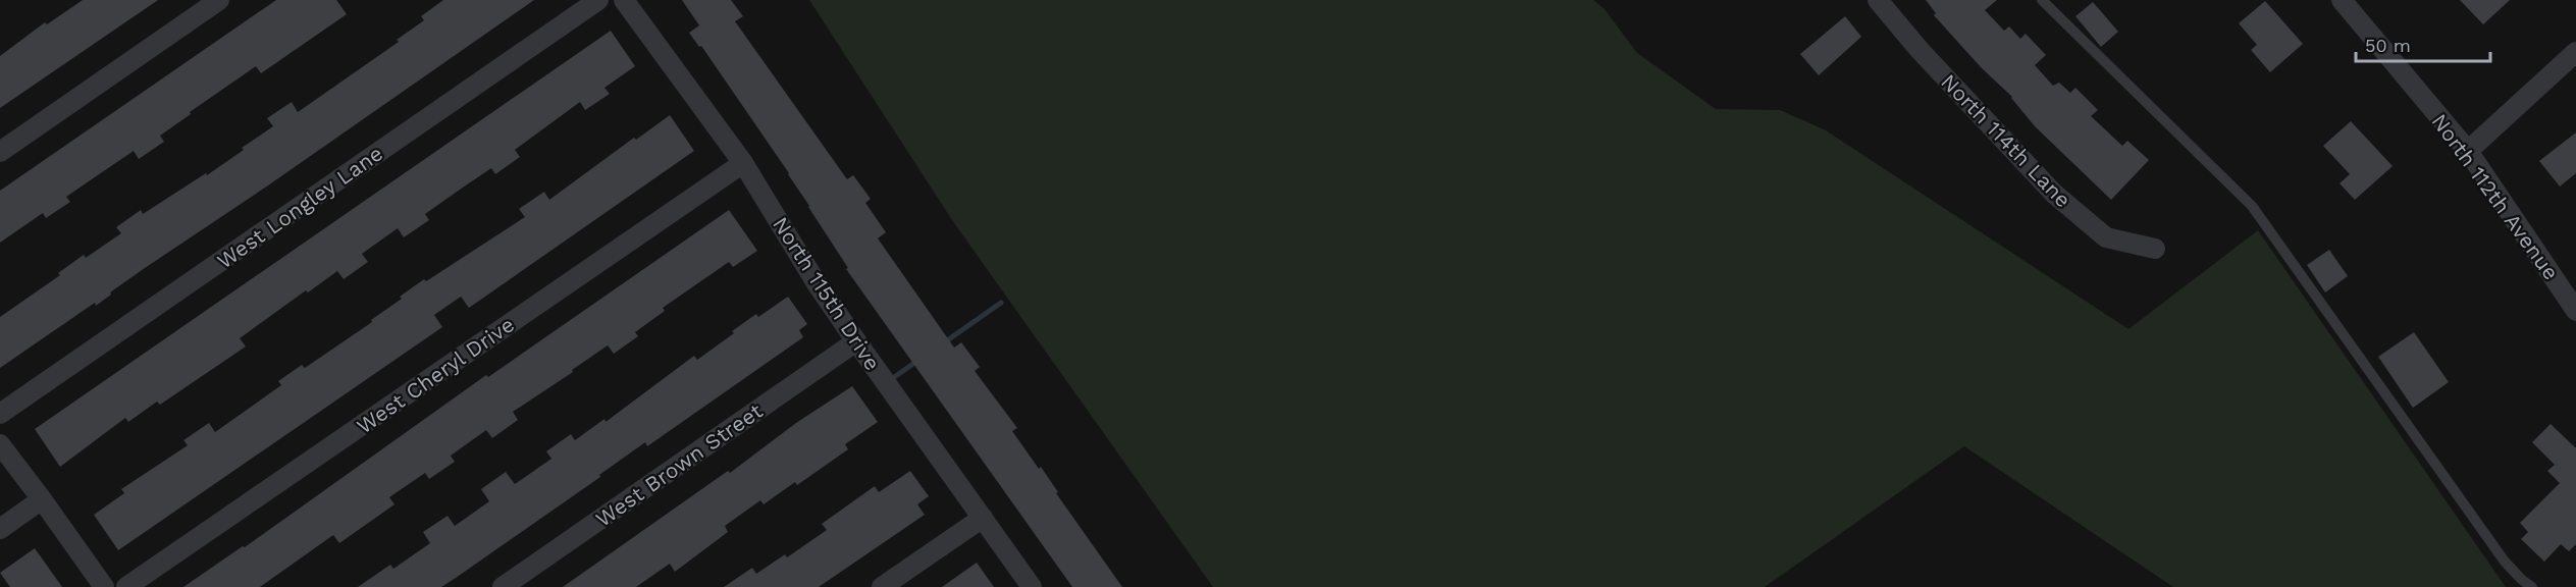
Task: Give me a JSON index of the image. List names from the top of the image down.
{
  "streets": {
    "street": [
      "North 114th Lane",
      "North 112th Avenue",
      "West Longley Lane",
      "North 115th Drive",
      "West Cheryl Drive",
      "West Brown Street"
    ]
  },
  "crossings": [
    ["North 115th Drive", "West Cheryl Drive"],
    ["North 115th Drive", "West Brown Street"]
  ],
  "scale_bar": "50 m"
}
